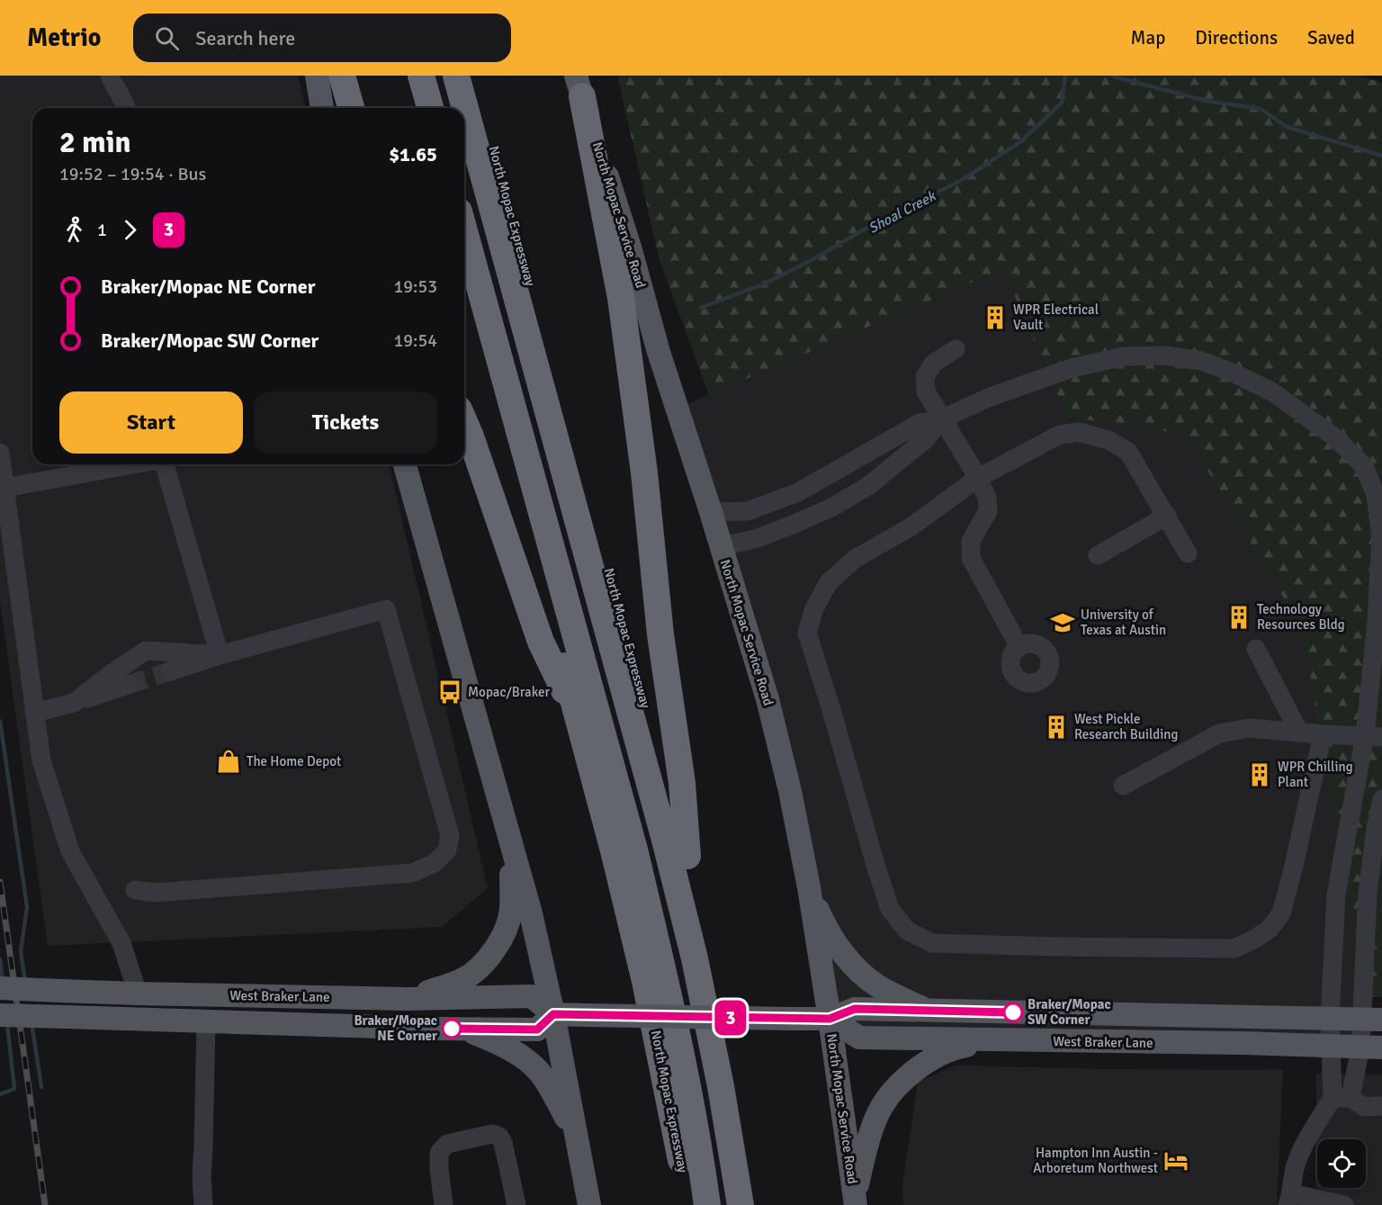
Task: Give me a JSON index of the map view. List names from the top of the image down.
{
  "streets": {
    "highway": ["North Mopac Expressway"],
    "main road": ["North Mopac Service Road", "West Braker Lane"]
  },
  "crossings": [
    ["North Mopac Service Road", "West Braker Lane"]
  ],
  "water": ["Shoal Creek"],
  "places": {
    "building": [
      "WPR Electrical Vault",
      "Technology Resources Bldg",
      "West Pickle Research Building",
      "WPR Chilling Plant"
    ],
    "school or university": ["University of Texas at Austin"],
    "bus stop": ["Mopac/Braker"],
    "shop": ["The Home Depot"],
    "other": ["Braker/Mopac SW Corner", "Braker/Mopac NE Corner"],
    "hotel": ["Hampton Inn Austin - Arboretum Northwest"]
  },
  "lines": ["bus line 3"],
  "page": {
    "header": "Metrio",
    "search": "Search here",
    "nav": ["Map", "Directions", "Saved"],
    "on_map": "3",
    "heading": ["2 min", "19:52 – 19:54 · Bus", "$1.65"],
    "legs": ["1", "3"],
    "list": [
      {
        "name": "Braker/Mopac NE Corner",
        "value": "19:53"
      },
      {
        "name": "Braker/Mopac SW Corner",
        "value": "19:54"
      }
    ],
    "buttons": ["Start", "Tickets"]
  }
}
